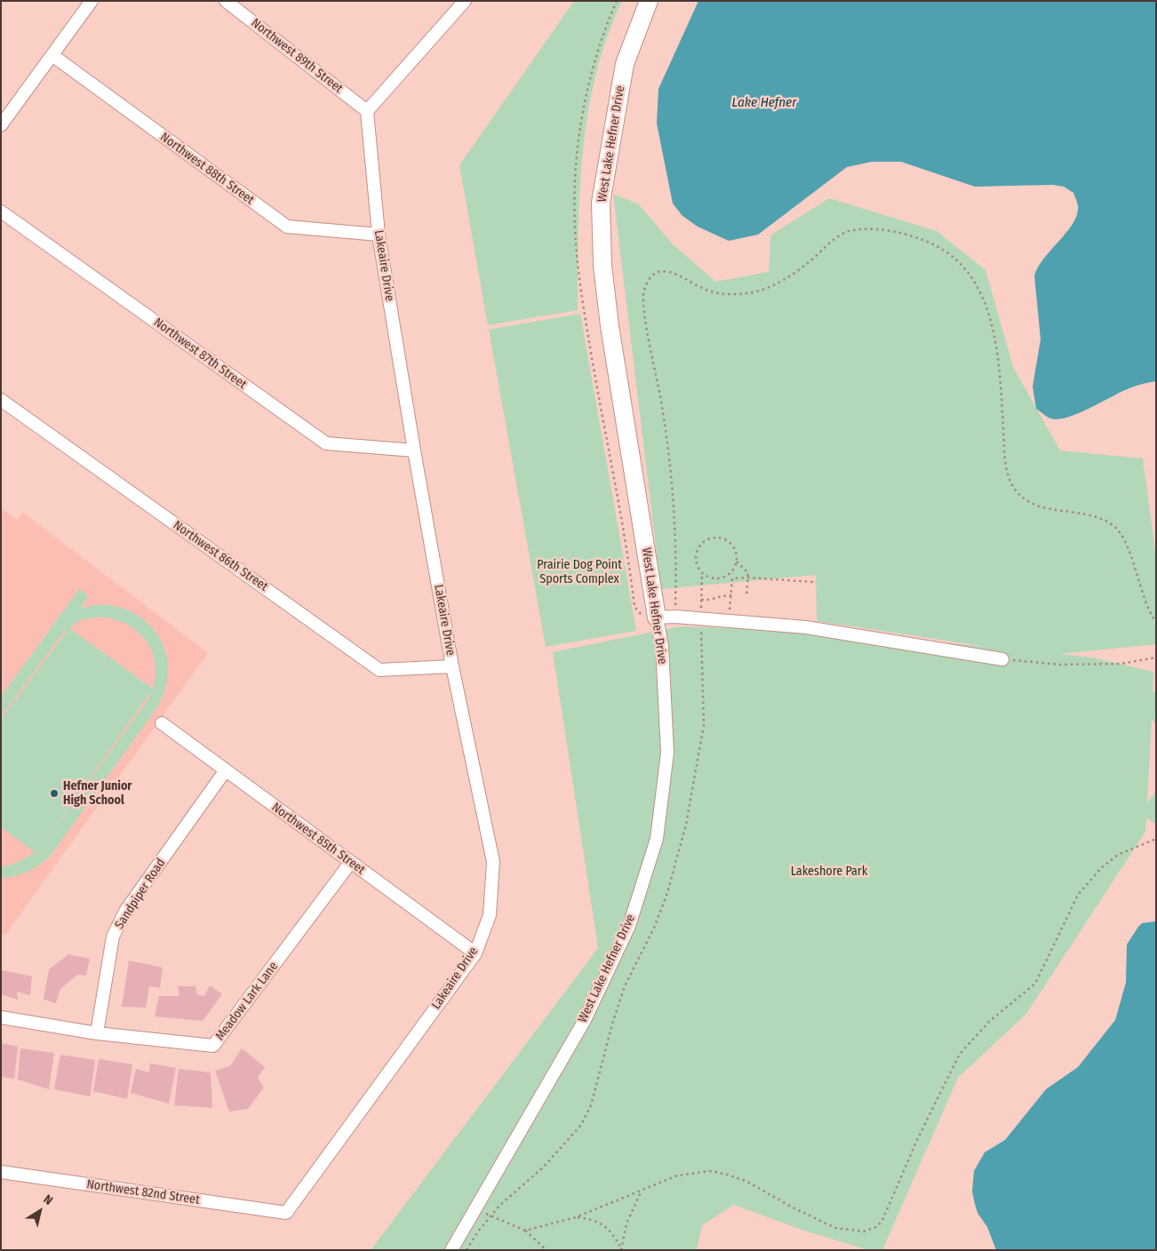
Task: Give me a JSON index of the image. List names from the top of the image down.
{
  "streets": {
    "street": [
      "Northwest 89th Street",
      "West Lake Hefner Drive",
      "Northwest 88th Street",
      "Lakeaire Drive",
      "Northwest 87th Street",
      "Northwest 86th Street",
      "Northwest 85th Street",
      "Sandpiper Road",
      "Meadow Lark Lane",
      "Northwest 82nd Street"
    ]
  },
  "crossings": [
    ["Northwest 89th Street", "Lakeaire Drive"],
    ["Northwest 88th Street", "Lakeaire Drive"],
    ["Lakeaire Drive", "Northwest 87th Street"],
    ["Lakeaire Drive", "Northwest 86th Street"],
    ["Lakeaire Drive", "Northwest 85th Street"],
    ["Lakeaire Drive", "Northwest 82nd Street"],
    ["Northwest 85th Street", "Sandpiper Road"],
    ["Northwest 85th Street", "Meadow Lark Lane"],
    ["Sandpiper Road", "Meadow Lark Lane"]
  ],
  "water": ["Lake Hefner"],
  "parks": ["Prairie Dog Point Sports Complex", "Lakeshore Park"],
  "places": ["Hefner Junior High School"],
  "north": "top right"
}
